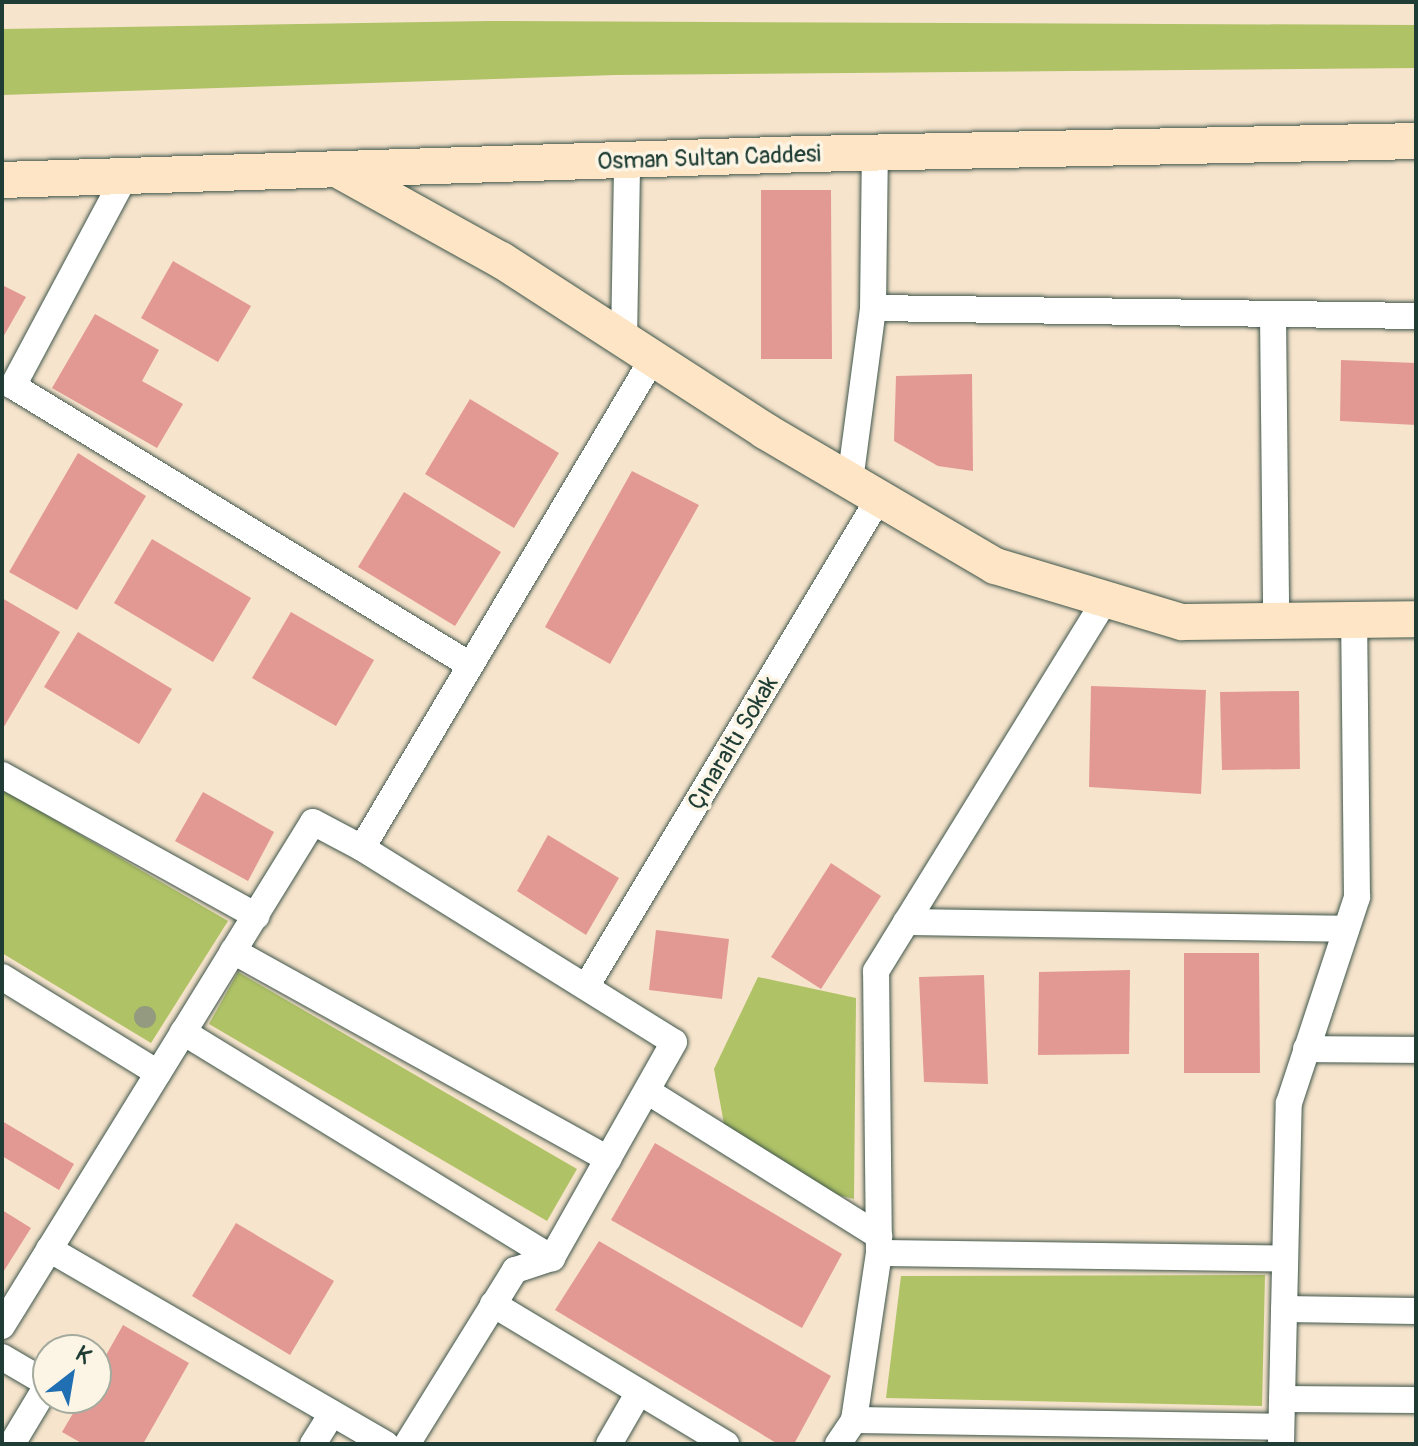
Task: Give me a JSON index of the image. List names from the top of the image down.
{
  "streets": {
    "street": ["Osman Sultan Caddesi", "Çınaraltı Sokak"]
  },
  "north": "top right"
}
